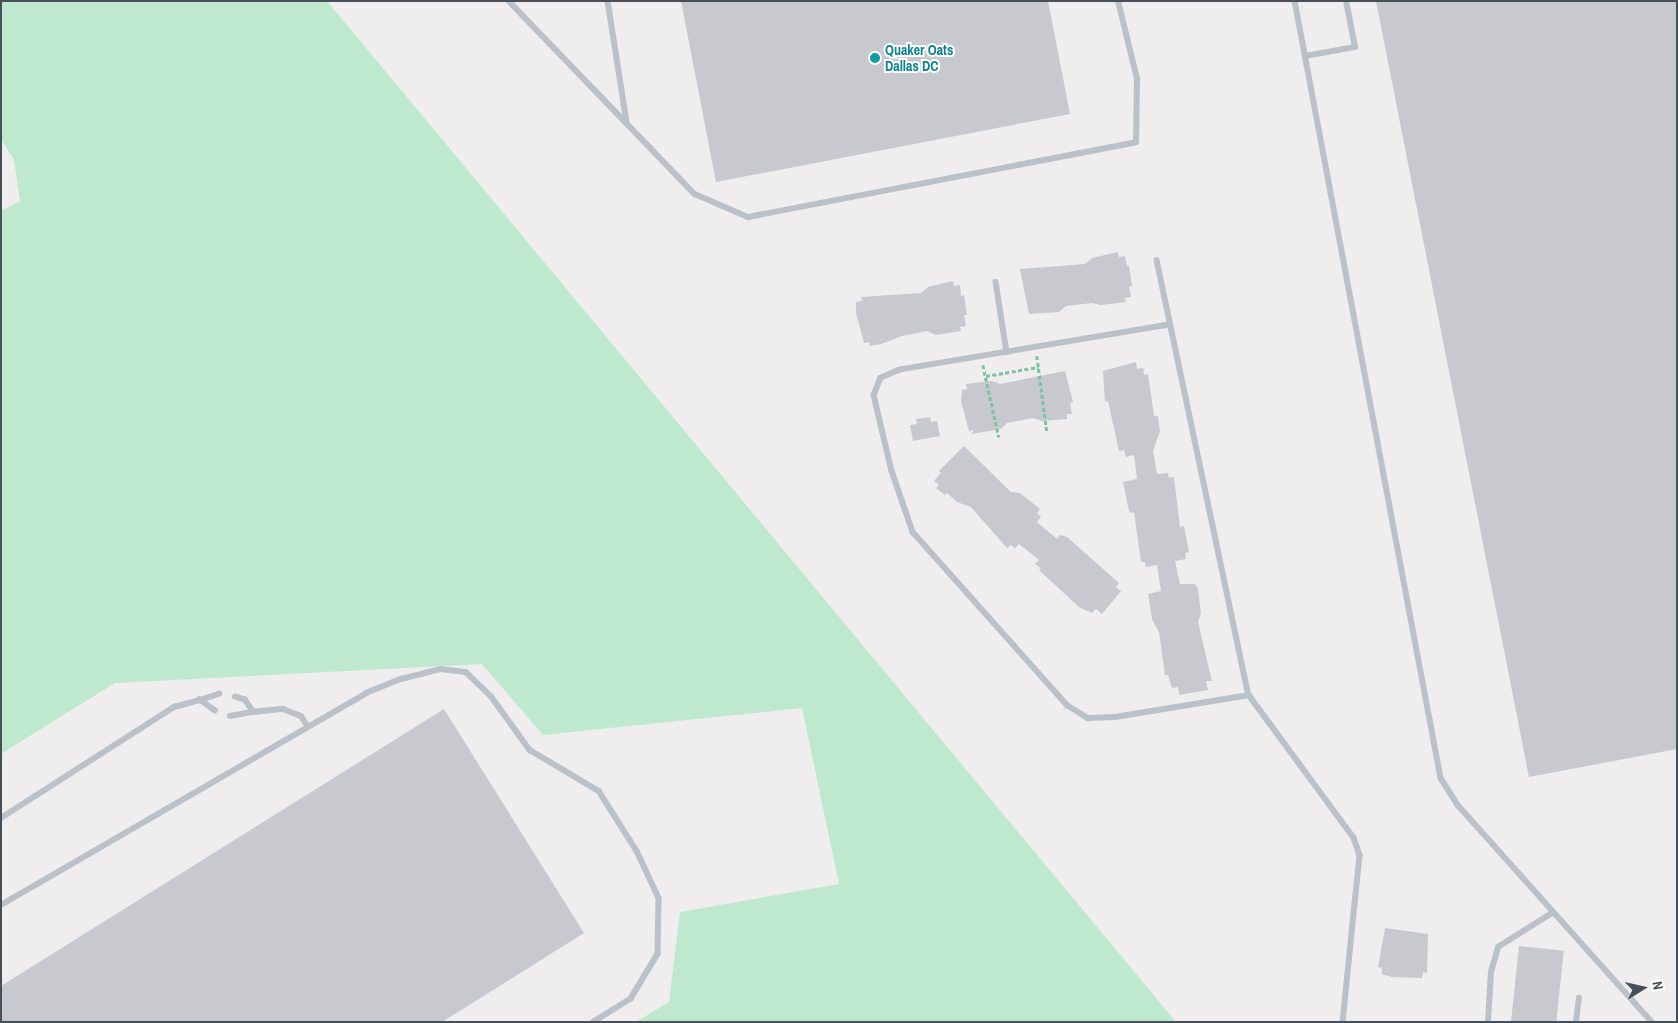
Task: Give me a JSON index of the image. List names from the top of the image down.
{
  "places": ["Quaker Oats Dallas DC"],
  "north": "right"
}
